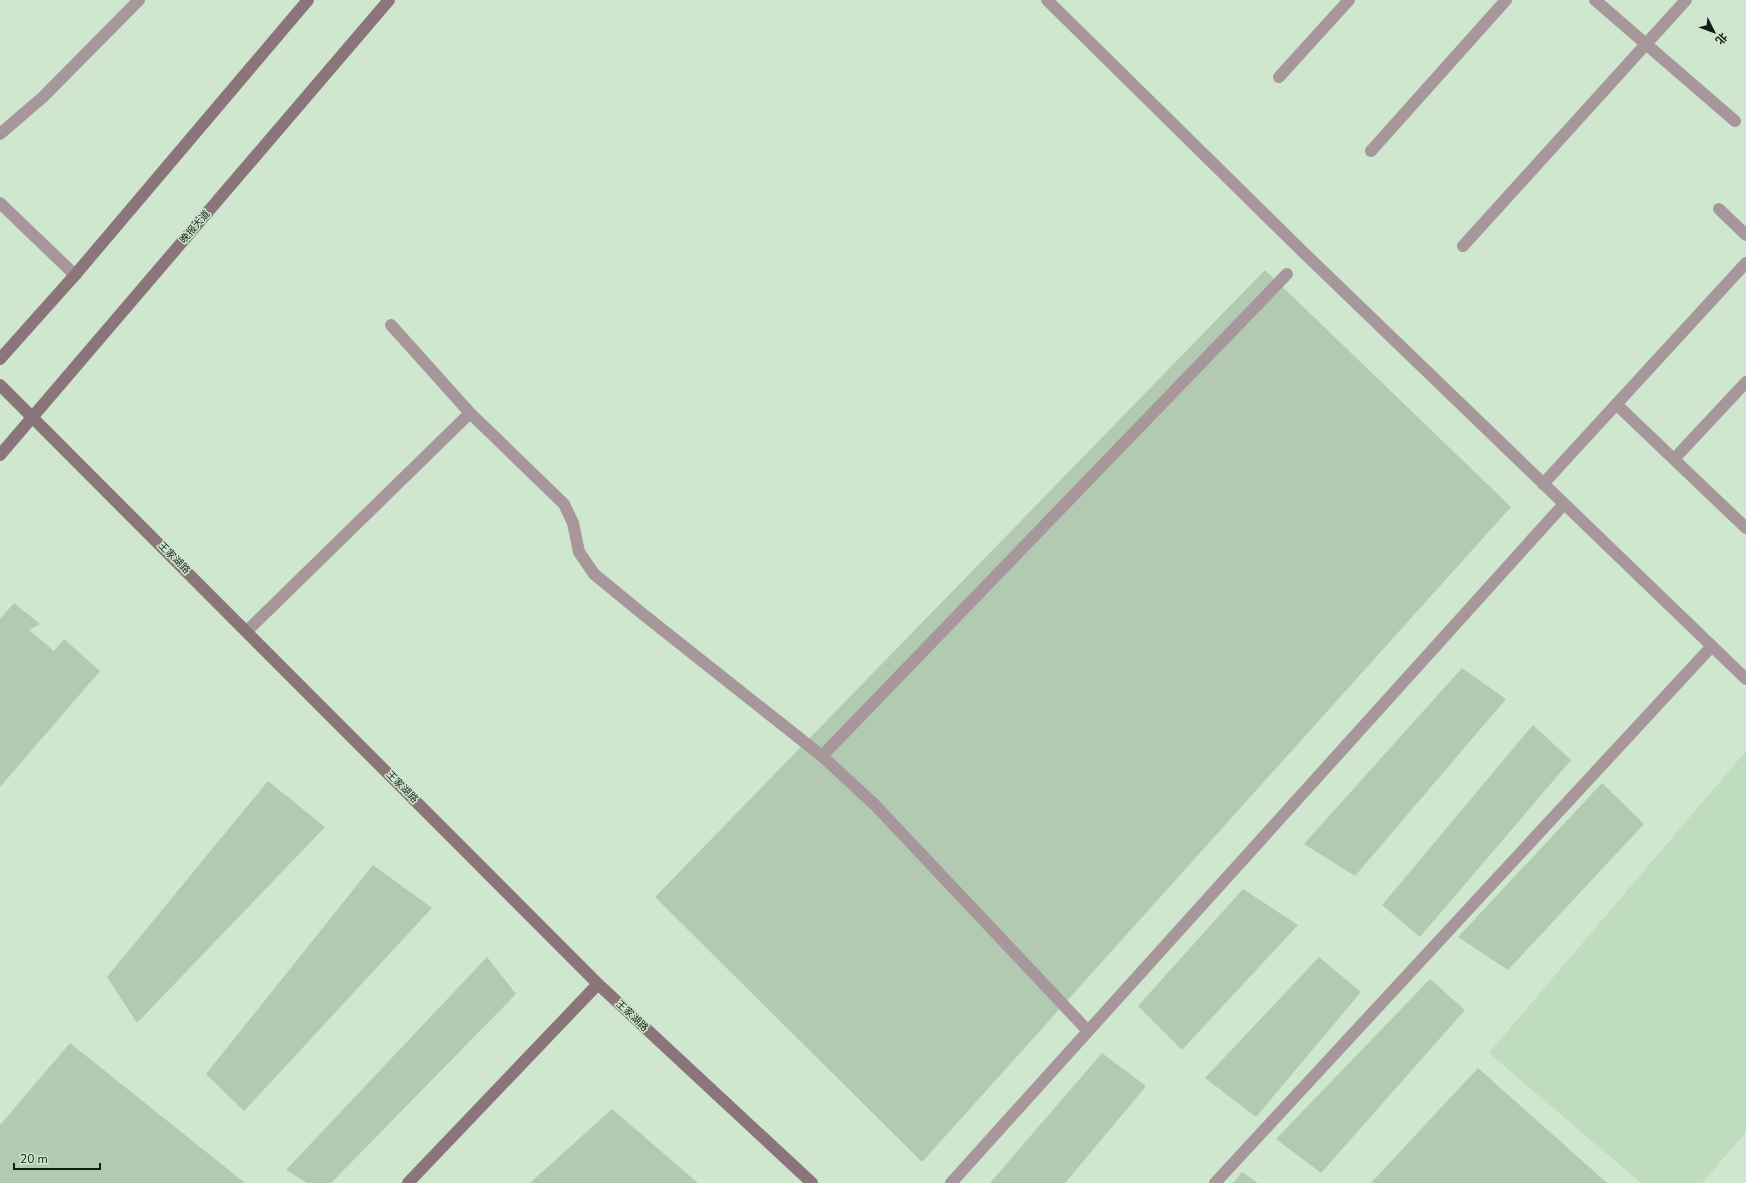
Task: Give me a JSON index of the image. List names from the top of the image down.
{
  "streets": {
    "street": ["晚报大道", "王家湖路"]
  },
  "crossings": [
    ["晚报大道", "王家湖路"]
  ],
  "scale_bar": "20 m",
  "north": "bottom right"
}
